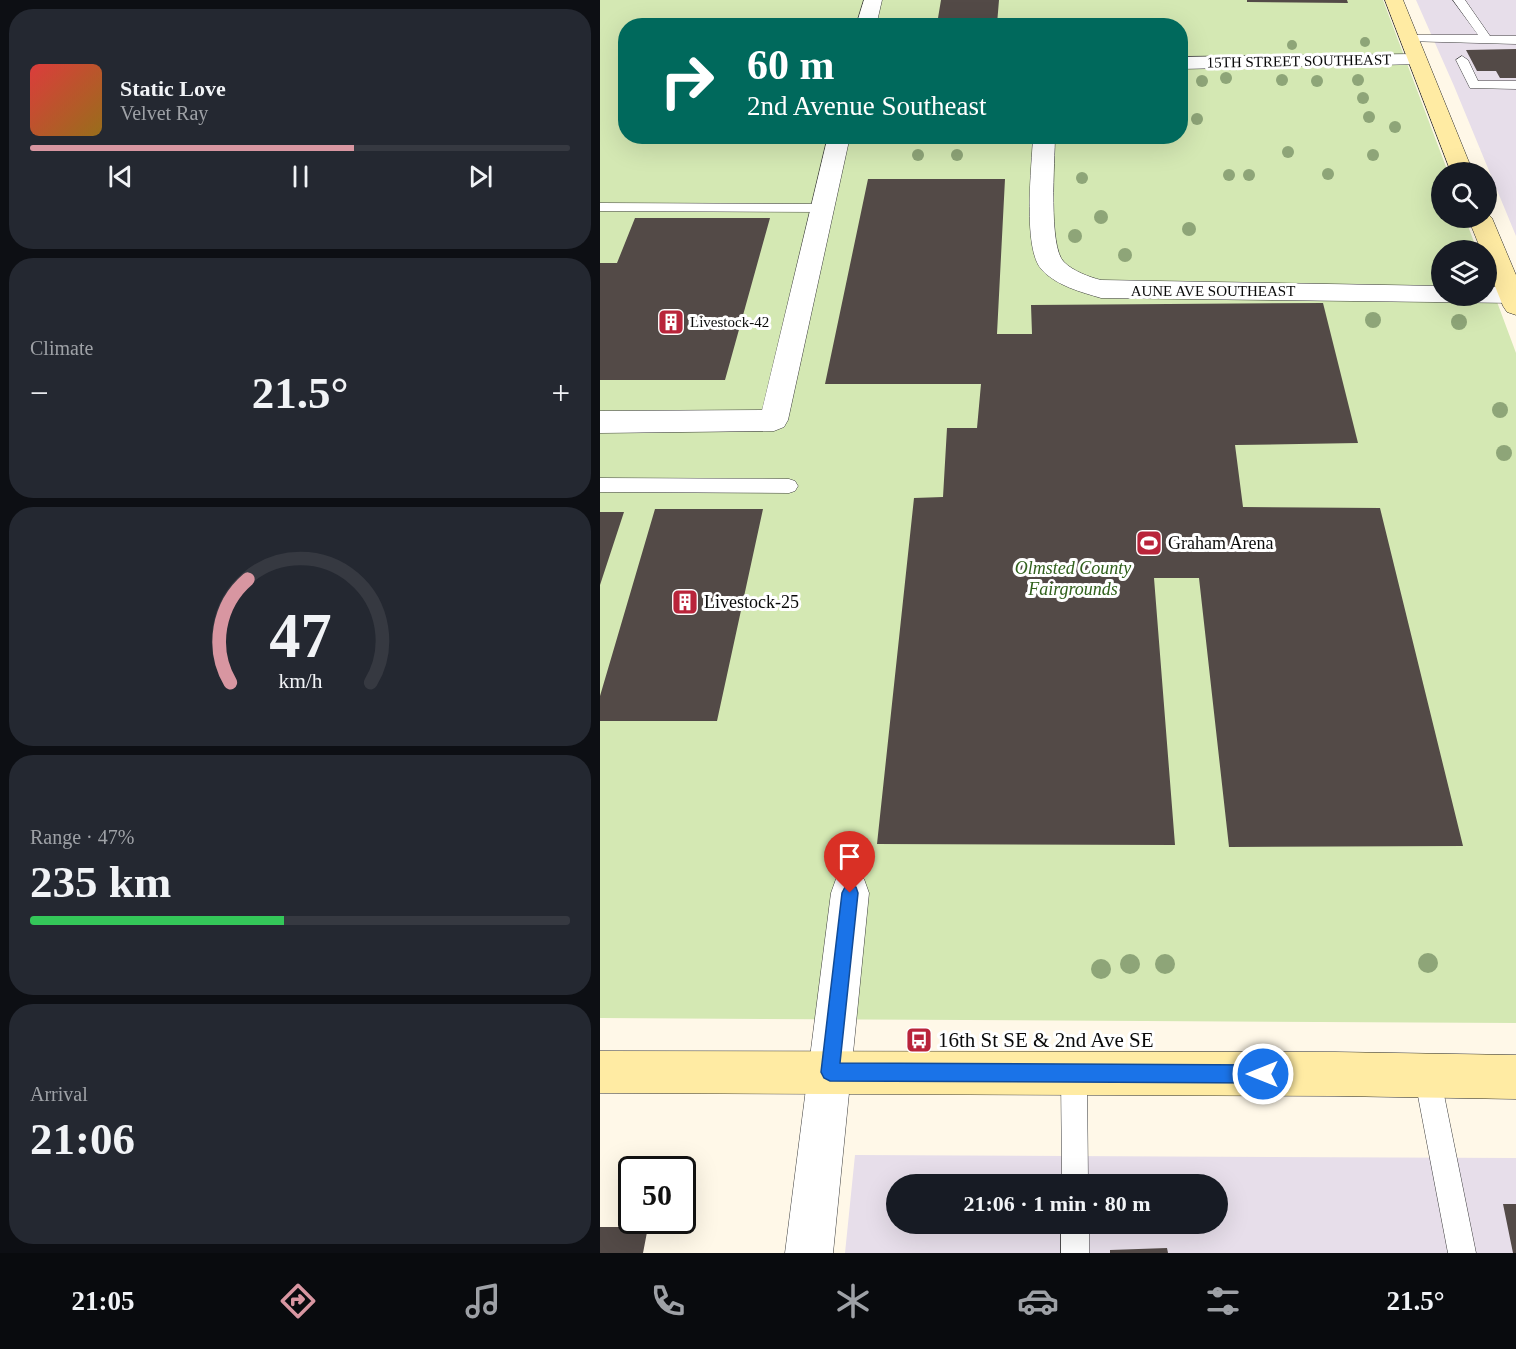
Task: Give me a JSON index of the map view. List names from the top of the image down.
{
  "streets": {
    "street": ["15TH STREET SOUTHEAST", "AUNE AVE SOUTHEAST"]
  },
  "parks": ["Olmsted County Fairgrounds"],
  "places": {
    "building": ["Livestock-42", "Livestock-25"],
    "sports": ["Graham Arena"],
    "bus stop": ["16th St SE & 2nd Ave SE"]
  },
  "page": {
    "turn": ["60 m", "2nd Avenue Southeast"],
    "song": ["Static Love", "Velvet Ray"],
    "tile": [
      "Climate",
      ["Range · 47%", "235 km"],
      ["Arrival", "21:06"]
    ],
    "heat": ["−", "21.5°", "+"],
    "limit": "50",
    "trip": "21:06 · 1 min · 80 m",
    "tabs": ["21:05", "21.5°"],
    "gauge": ["47", "km/h"]
  }
}
